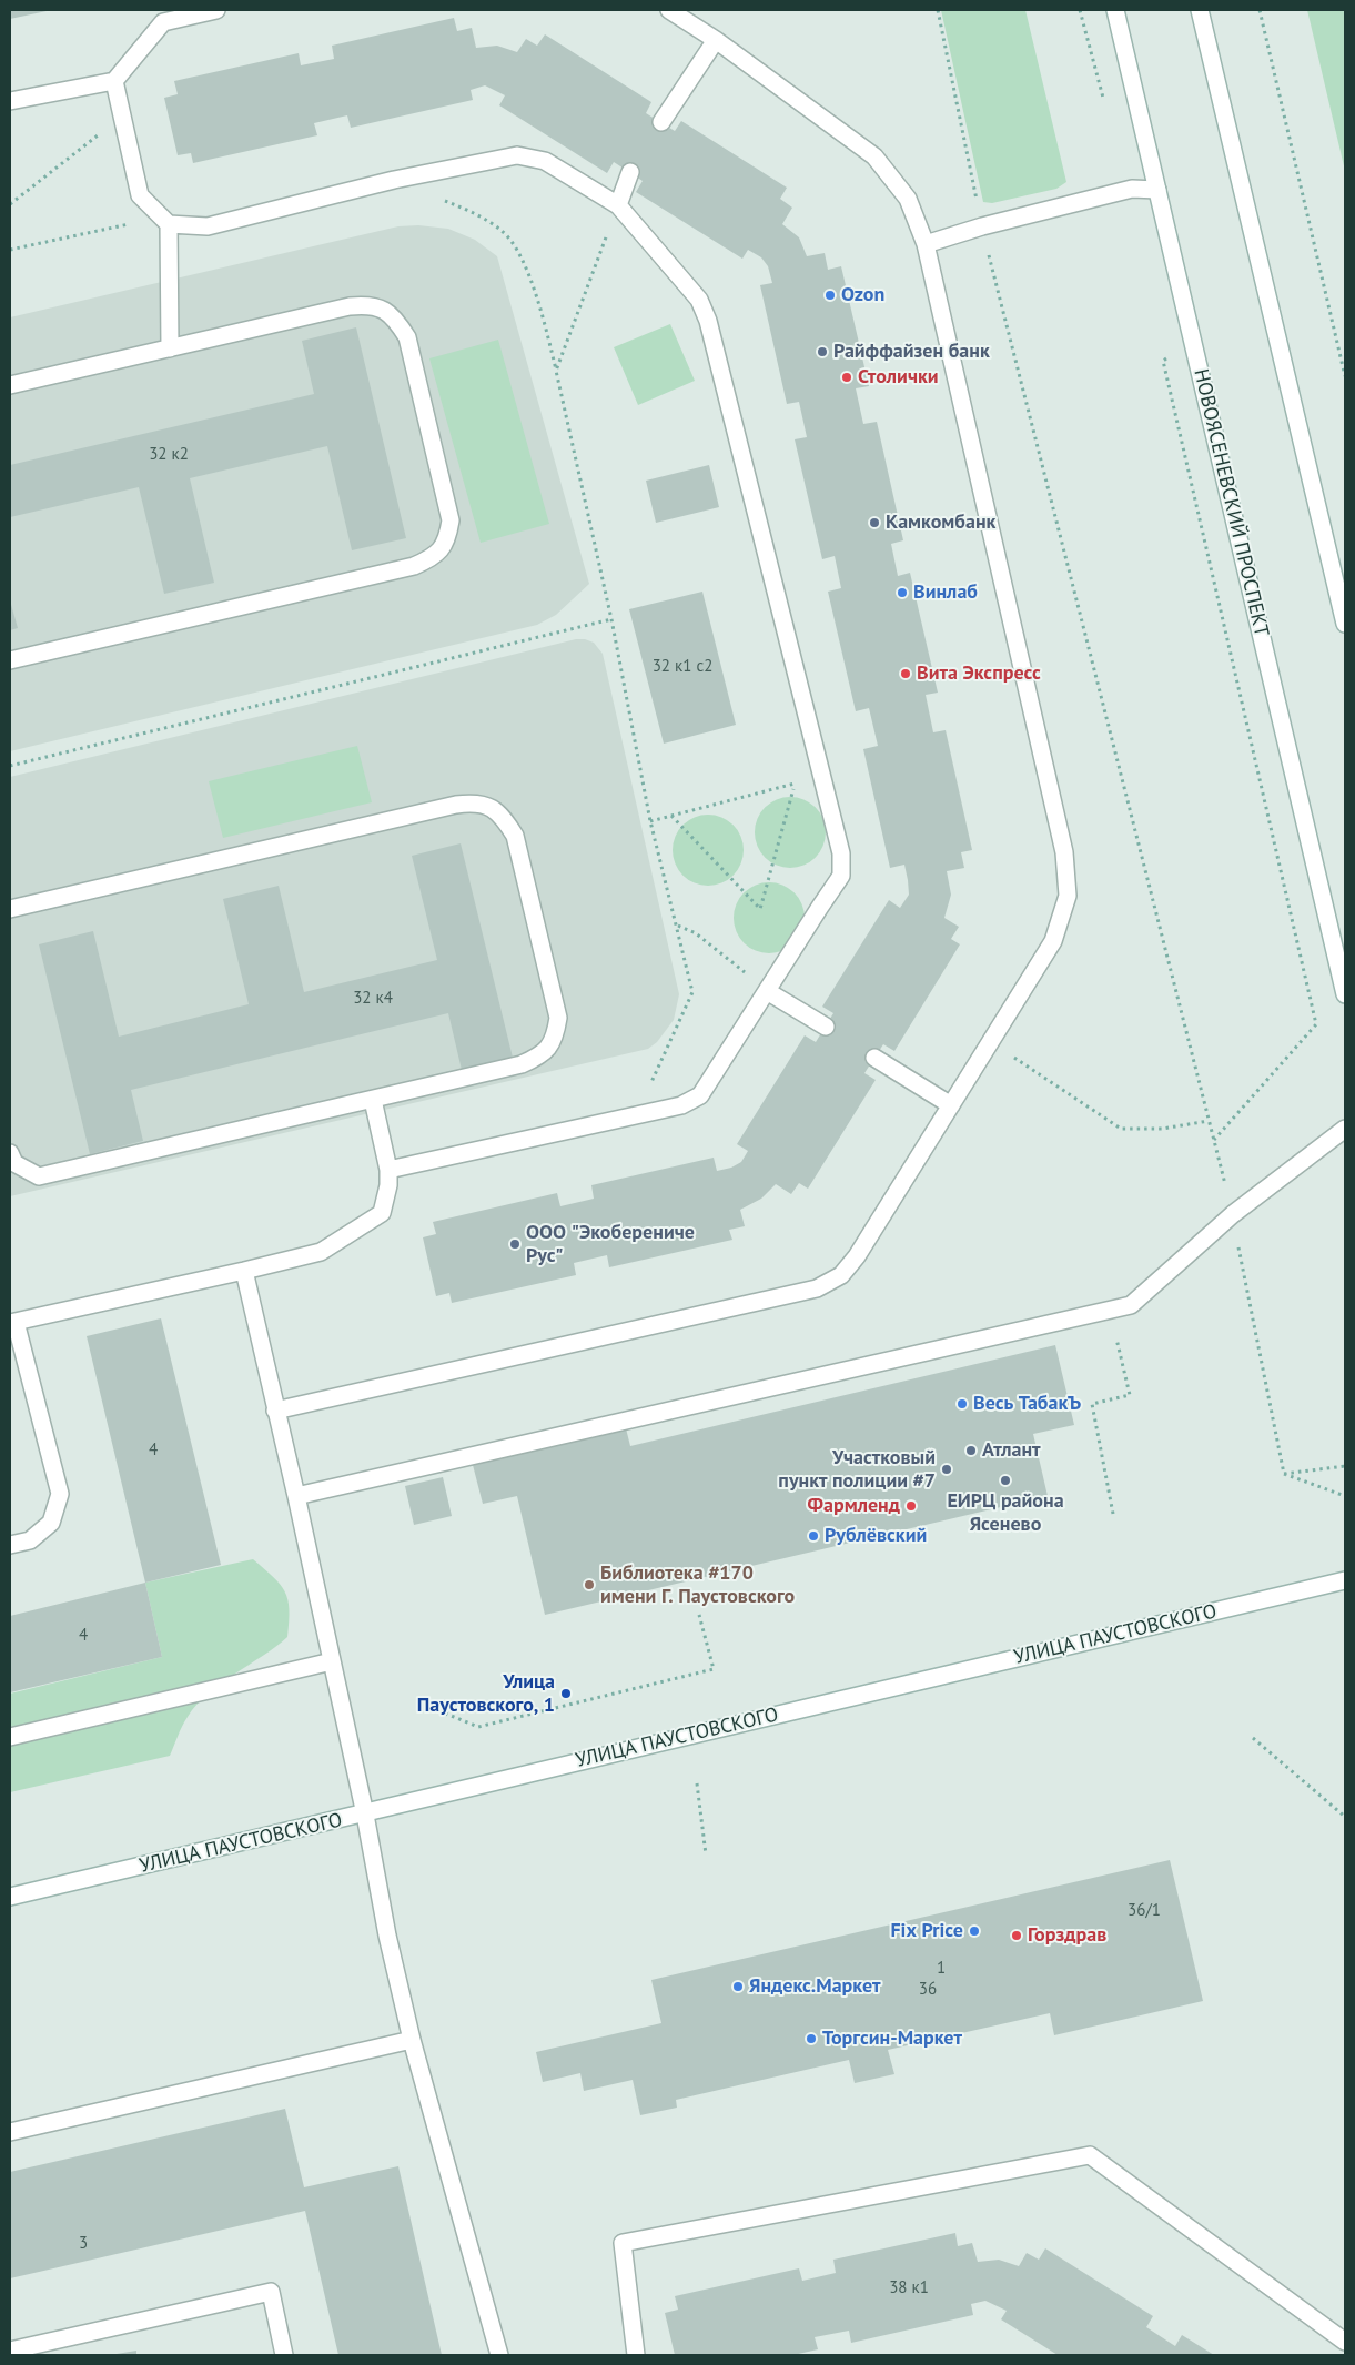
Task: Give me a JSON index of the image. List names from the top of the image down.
{
  "streets": {
    "main road": ["НОВОЯСЕНЕВСКИЙ ПРОСПЕКТ", "УЛИЦА ПАУСТОВСКОГО"]
  },
  "places": [
    "Ozon",
    "Райффайзен банк",
    "Столички",
    "Камкомбанк",
    "Винлаб",
    "Вита Экспресс",
    "ООО \"Экоберениче Рус\"",
    "Весь ТабакЪ",
    "Атлант",
    "Участковый пункт полиции #7",
    "ЕИРЦ района Ясенево",
    "Фармленд",
    "Рублёвский",
    "Библиотека #170 имени Г. Паустовского",
    "Улица Паустовского, 1",
    "Fix Price",
    "Горздрав",
    "Яндекс.Маркет",
    "Торгсин-Маркет"
  ],
  "house_numbers": [
    "32 к2",
    "32 к1 с2",
    "32 к4",
    "4",
    "4",
    "36/1",
    "1",
    "36",
    "3",
    "38 к1"
  ]
}
